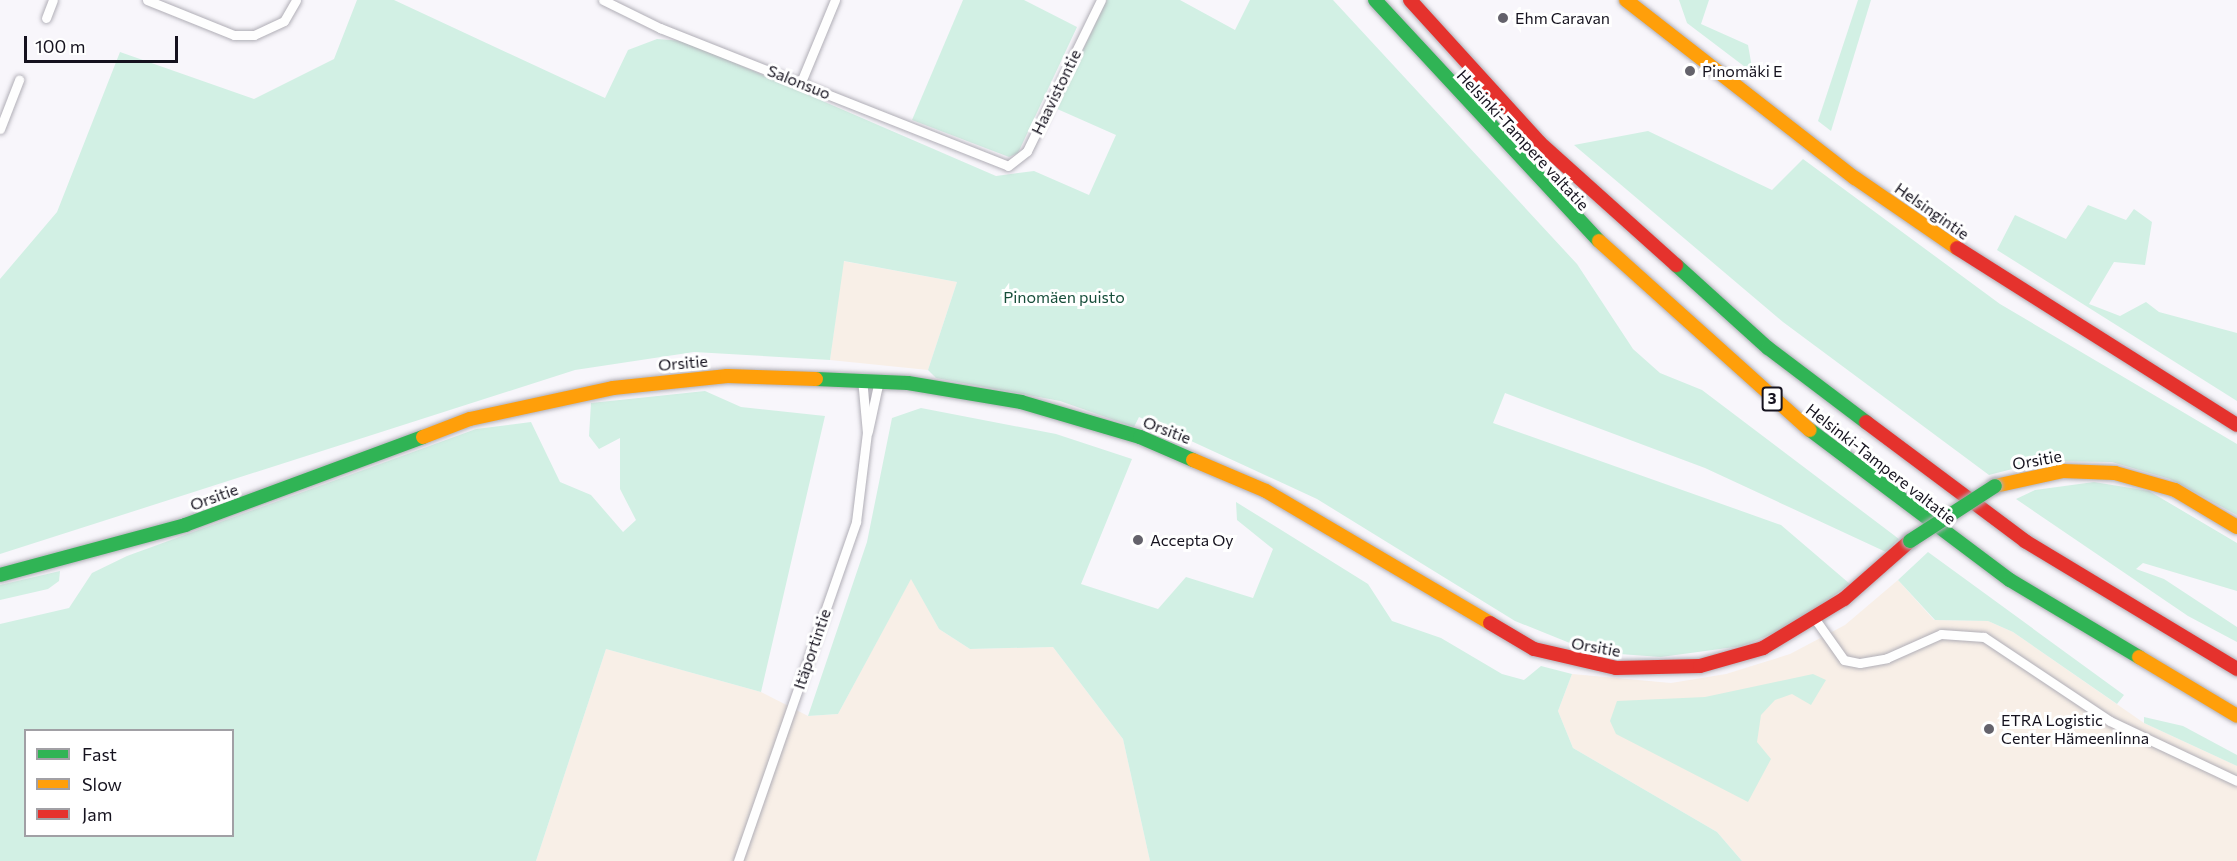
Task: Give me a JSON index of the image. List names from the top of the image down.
{
  "streets": {
    "main road": [
      "Helsinki-Tampere valtatie",
      "Helsingintie",
      "Orsitie",
      "3"
    ],
    "street": ["Salonsuo", "Haavistontie", "Itäportintie"]
  },
  "crossings": [
    ["Salonsuo", "Haavistontie"],
    ["Orsitie", "Itäportintie"]
  ],
  "parks": ["Pinomäen puisto"],
  "places": [
    "Ehm Caravan",
    "Pinomäki E",
    "Accepta Oy",
    "ETRA Logistic Center Hämeenlinna"
  ],
  "legend": ["Fast", "Slow", "Jam"],
  "scale_bar": "100 m"
}
